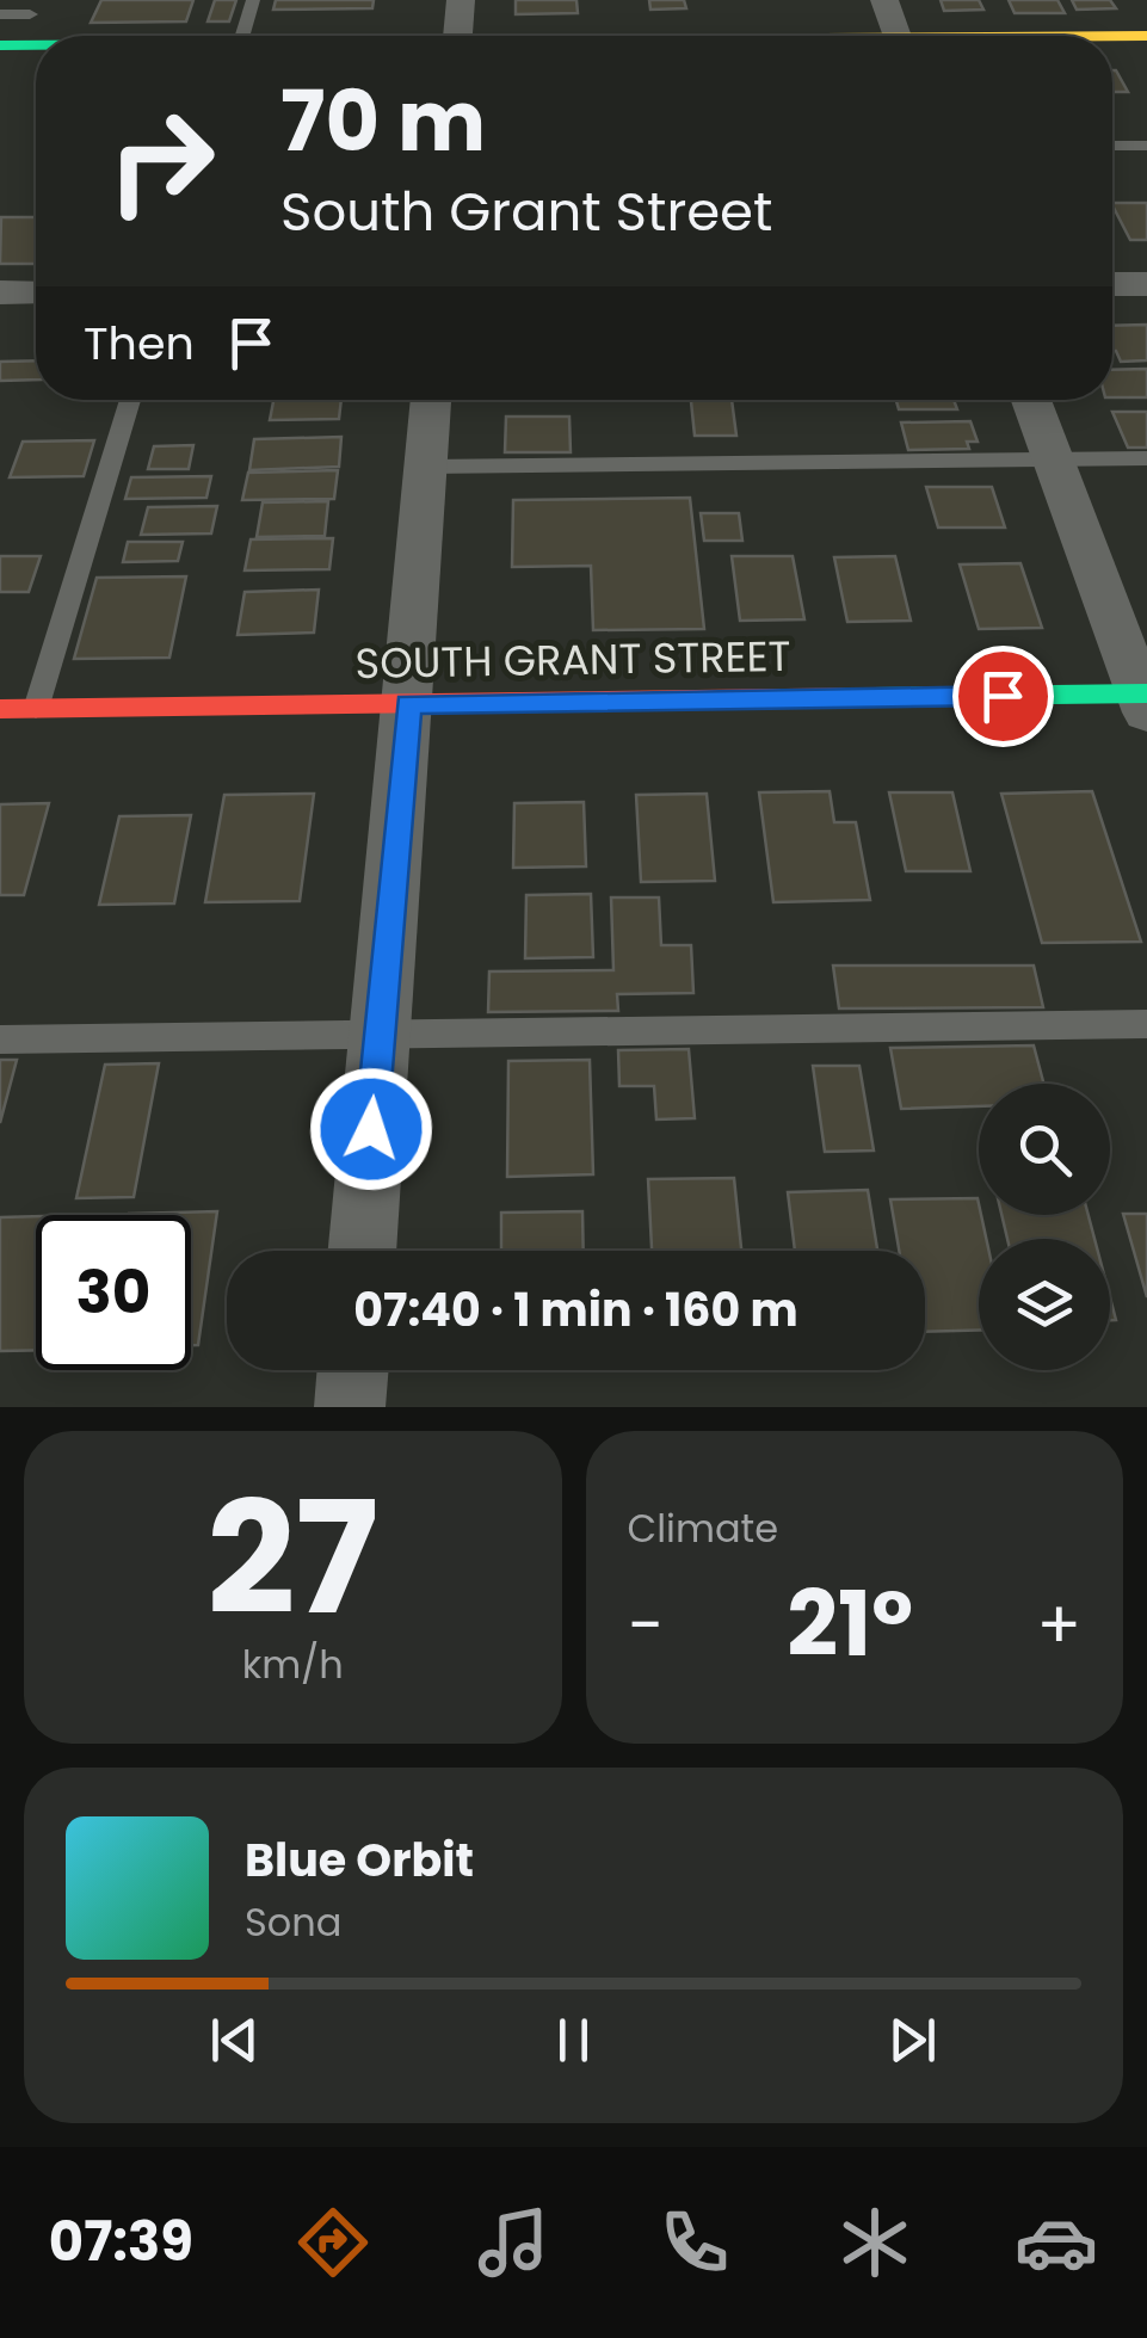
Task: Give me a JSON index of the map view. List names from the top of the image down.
{
  "streets": {
    "street": ["SOUTH GRANT STREET"]
  },
  "page": {
    "turn": ["70 m", "South Grant Street"],
    "then": "Then",
    "limit": "30",
    "trip": "07:40 · 1 min · 160 m",
    "tile": [
      ["27", "km/h"],
      "Climate"
    ],
    "heat": ["−", "21°", "+"],
    "song": ["Blue Orbit", "Sona"],
    "tabs": "07:39"
  }
}
